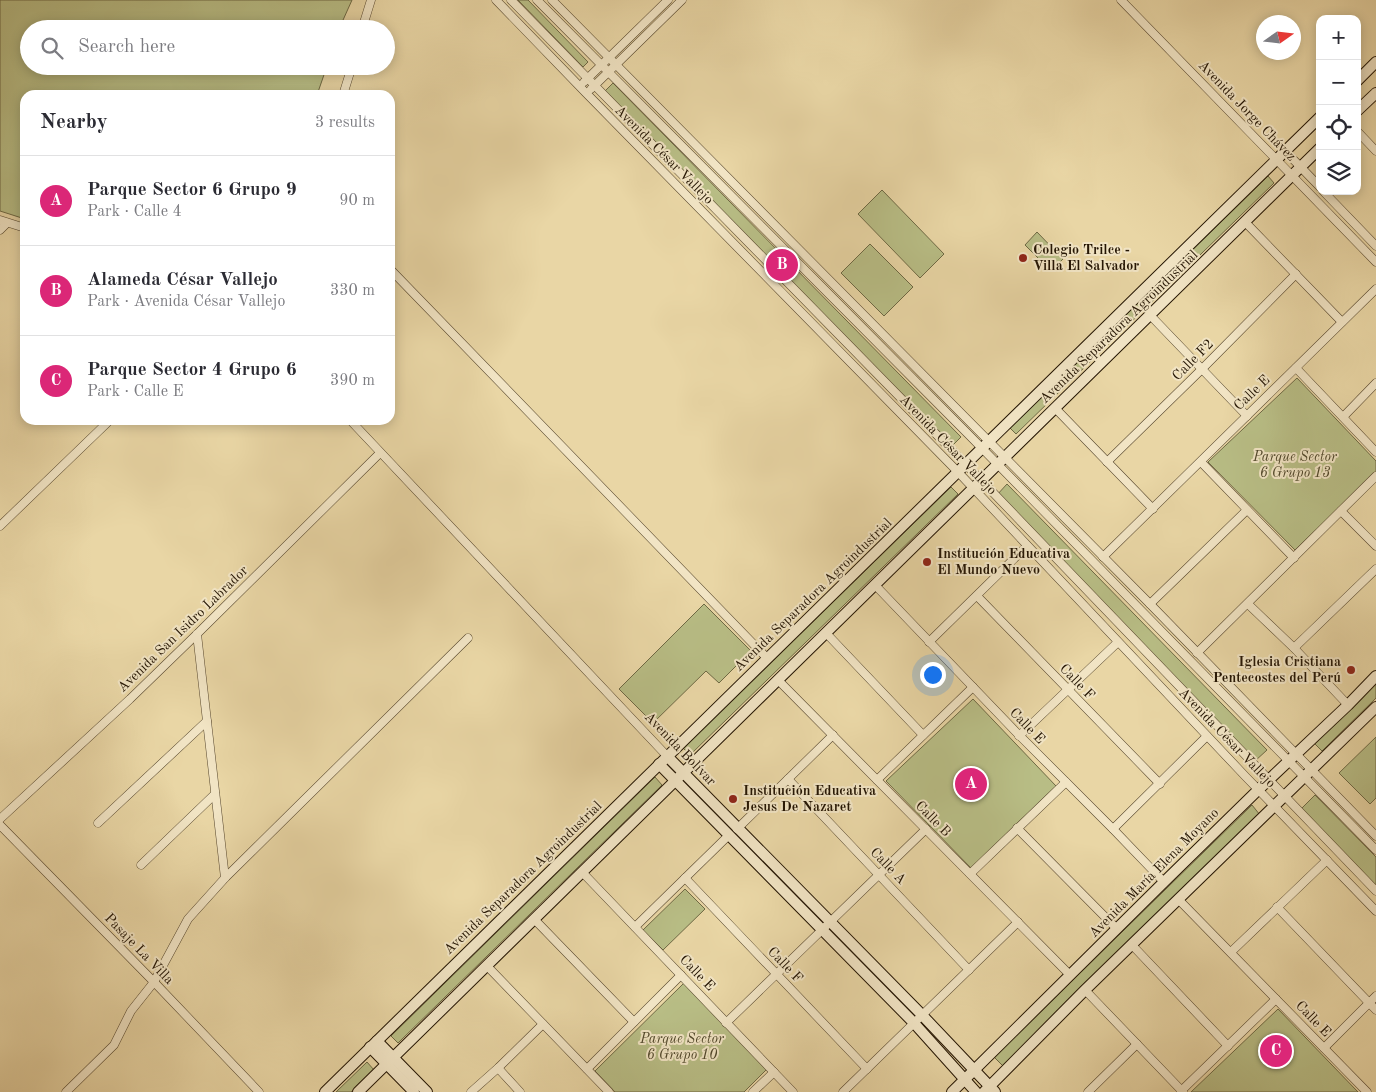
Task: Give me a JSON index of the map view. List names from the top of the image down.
{
  "streets": {
    "street": [
      "Avenida Jorge Chávez",
      "Avenida César Vallejo",
      "Avenida Separadora Agroindustrial",
      "Calle F2",
      "Calle E",
      "Avenida San Isidro Labrador",
      "Calle F",
      "Avenida Bolívar",
      "Calle B",
      "Calle A",
      "Avenida María Elena Moyano",
      "Pasaje La Villa"
    ]
  },
  "crossings": [
    ["Avenida Jorge Chávez", "Avenida Separadora Agroindustrial"],
    ["Avenida César Vallejo", "Avenida Separadora Agroindustrial"],
    ["Avenida César Vallejo", "Calle E"],
    ["Avenida César Vallejo", "Avenida María Elena Moyano"],
    ["Avenida Separadora Agroindustrial", "Calle E"],
    ["Avenida Separadora Agroindustrial", "Avenida Bolívar"],
    ["Avenida Separadora Agroindustrial", "Calle B"],
    ["Calle E", "Avenida María Elena Moyano"],
    ["Avenida San Isidro Labrador", "Avenida Bolívar"],
    ["Avenida San Isidro Labrador", "Pasaje La Villa"],
    ["Avenida Bolívar", "Avenida María Elena Moyano"],
    ["Calle B", "Avenida María Elena Moyano"]
  ],
  "parks": ["Parque Sector 6 Grupo 13", "Parque Sector 6 Grupo 10"],
  "places": [
    "Colegio Trilce - Villa El Salvador",
    "Institución Educativa El Mundo Nuevo",
    "Iglesia Cristiana Pentecostes del Perú",
    "Institución Educativa Jesus De Nazaret"
  ],
  "north": "right",
  "page": {
    "map_buttons": ["+", "−"],
    "search": "Search here",
    "heading": ["Nearby", "3 results"],
    "list": [
      {
        "mark": "A",
        "name": "Parque Sector 6 Grupo 9",
        "note": "Park · Calle 4",
        "value": "90 m"
      },
      {
        "mark": "B",
        "name": "Alameda César Vallejo",
        "note": "Park · Avenida César Vallejo",
        "value": "330 m"
      },
      {
        "mark": "C",
        "name": "Parque Sector 4 Grupo 6",
        "note": "Park · Calle E",
        "value": "390 m"
      }
    ],
    "pins": ["B", "A", "C"]
  }
}
